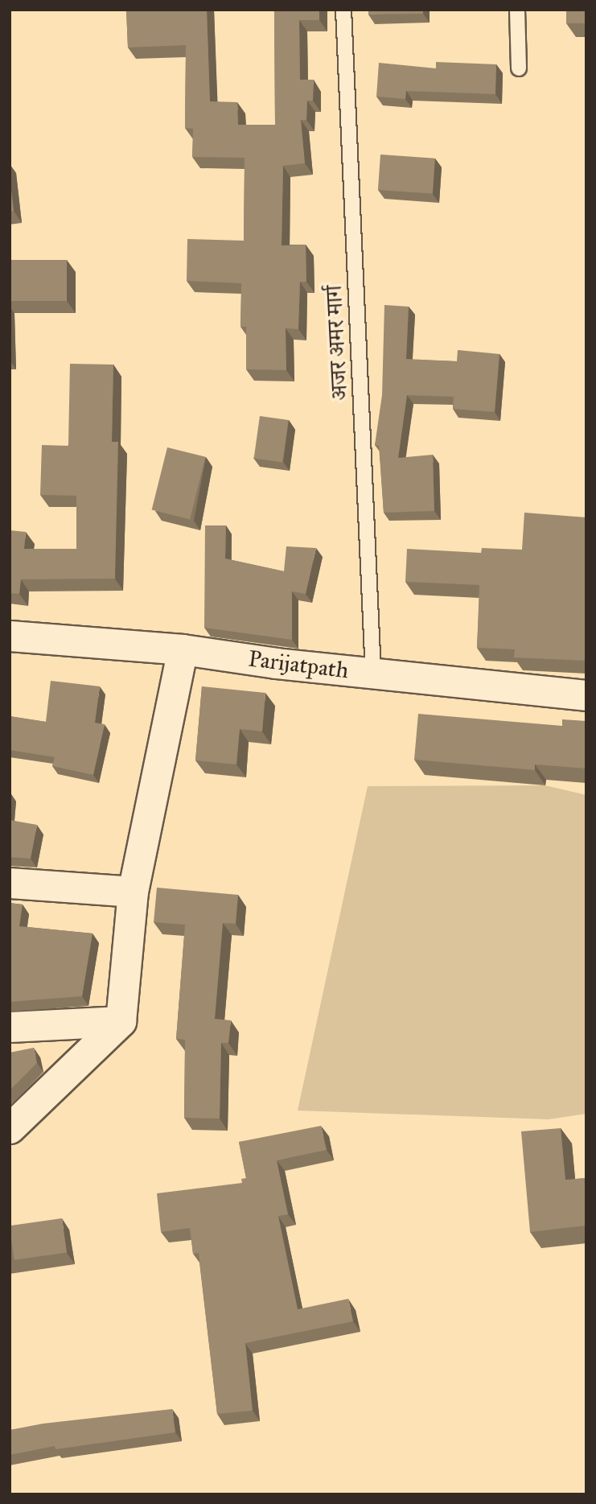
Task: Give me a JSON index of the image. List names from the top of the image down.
{
  "streets": {
    "street": ["Parijatpath"],
    "lane": ["अजर अमर मार्ग"]
  },
  "crossings": [
    ["अजर अमर मार्ग", "Parijatpath"]
  ]
}
